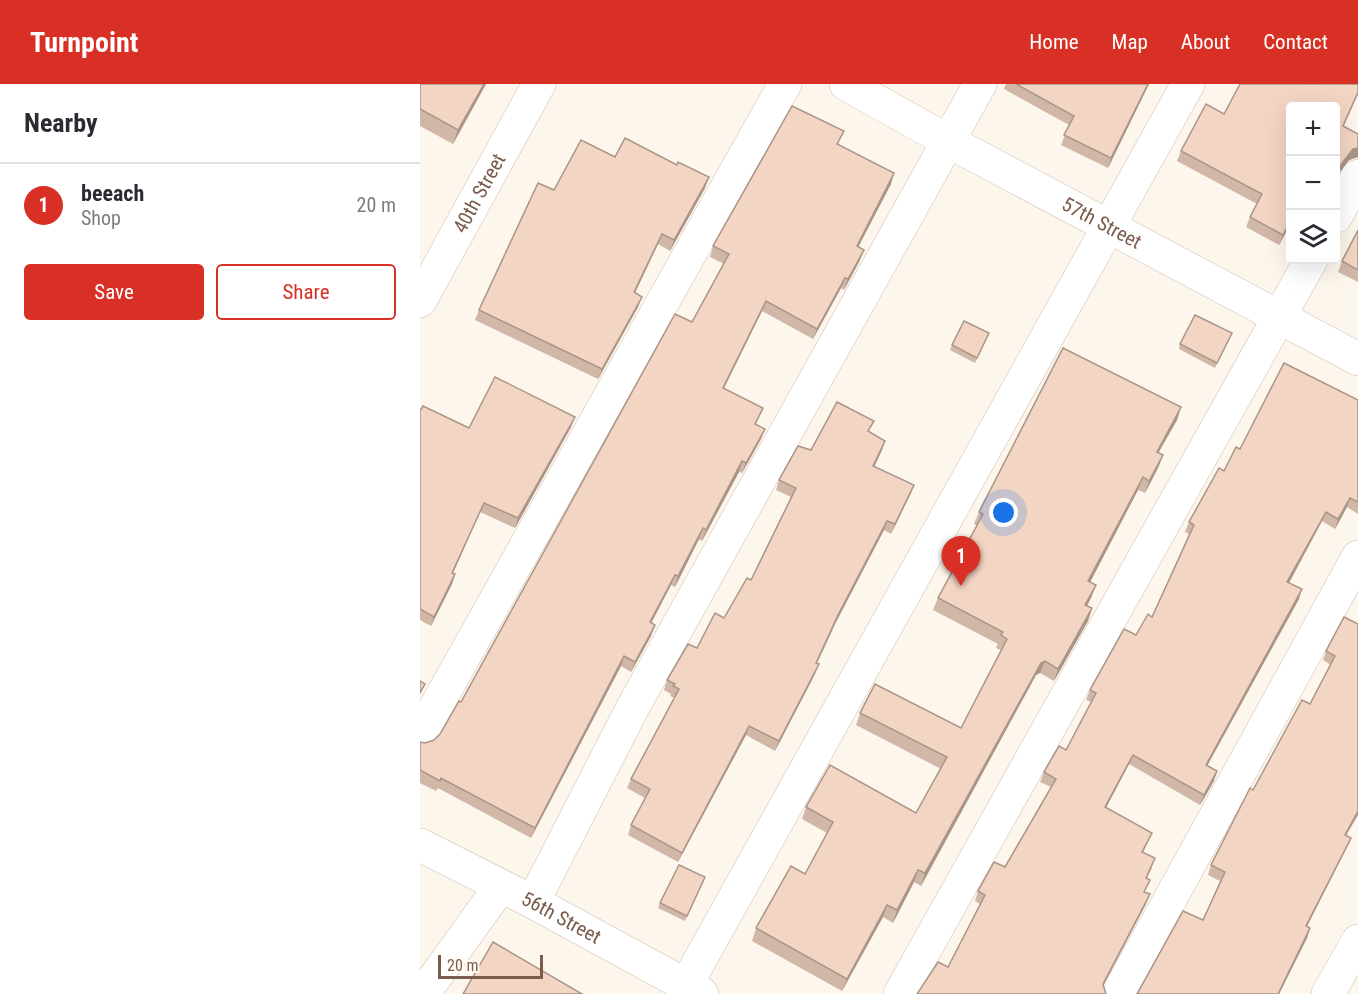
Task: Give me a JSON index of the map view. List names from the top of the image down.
{
  "streets": {
    "street": ["40th Street", "57th Street", "56th Street"]
  },
  "scale_bar": "20 m",
  "page": {
    "header": "Turnpoint",
    "nav": [
      "Home",
      "Map",
      "About",
      "Contact"
    ],
    "heading": "Nearby",
    "map_buttons": ["+", "−"],
    "list": [
      {
        "mark": "1",
        "name": "beeach",
        "note": "Shop",
        "value": "20 m"
      }
    ],
    "buttons": ["Save", "Share"],
    "pins": "1",
    "scale": "20 m"
  }
}
